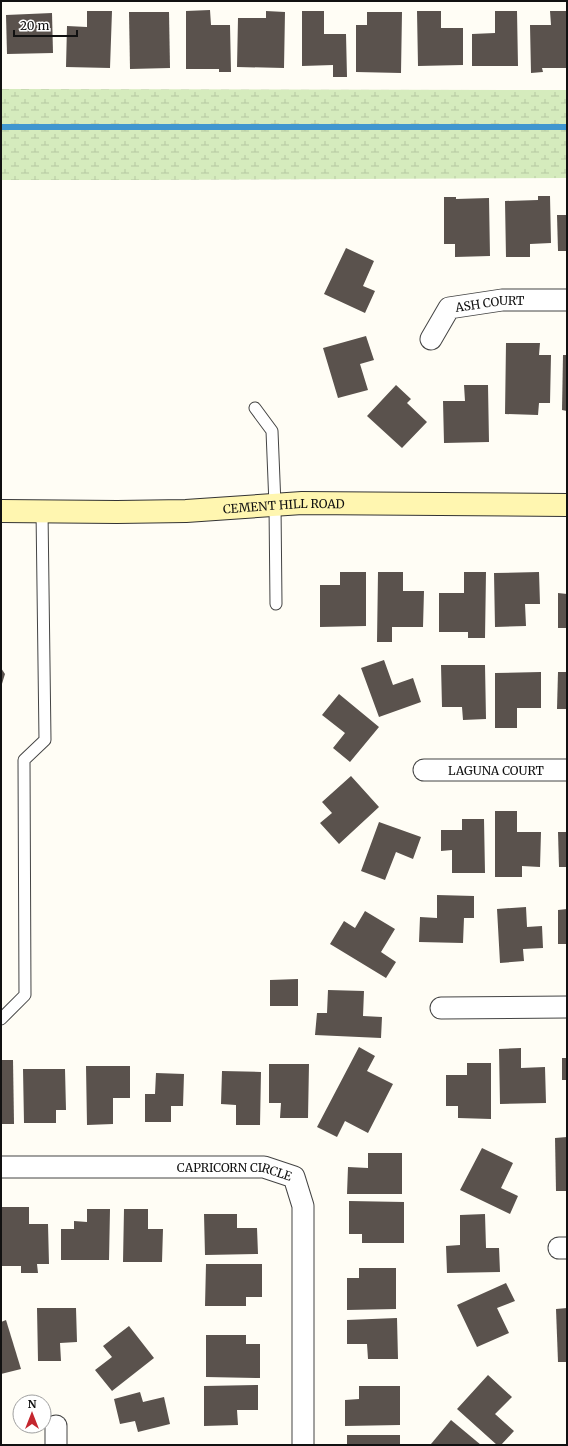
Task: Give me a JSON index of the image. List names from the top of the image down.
{
  "streets": {
    "street": [
      "ASH COURT",
      "CEMENT HILL ROAD",
      "LAGUNA COURT",
      "CAPRICORN CIRCLE"
    ]
  },
  "scale_bar": "20 m",
  "north": "top"
}
